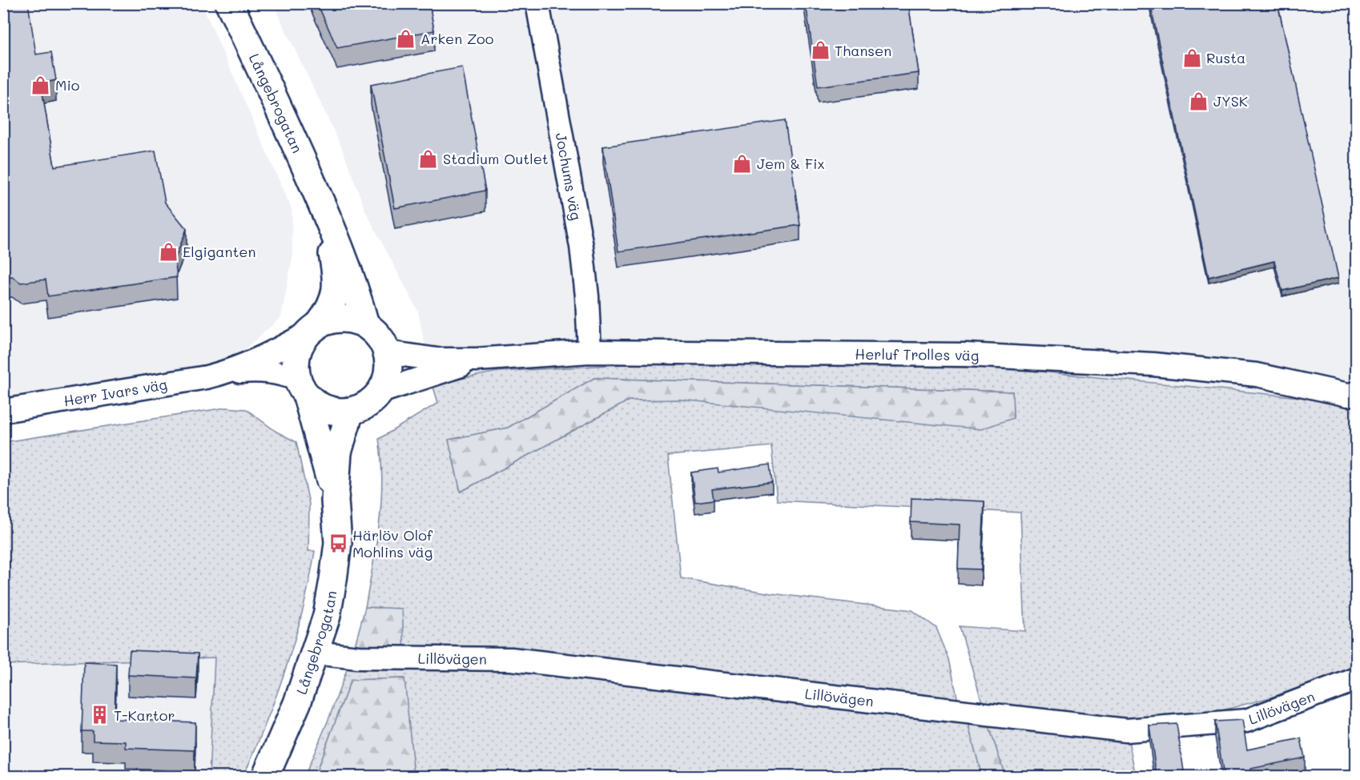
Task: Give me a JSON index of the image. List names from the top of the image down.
{
  "streets": {
    "main road": ["Långebrogatan"],
    "street": [
      "Jochums väg",
      "Herluf Trolles väg",
      "Herr Ivars väg",
      "Lillövägen"
    ]
  },
  "crossings": [
    ["Långebrogatan", "Herluf Trolles väg"],
    ["Långebrogatan", "Herr Ivars väg"],
    ["Långebrogatan", "Lillövägen"],
    ["Jochums väg", "Herluf Trolles väg"],
    ["Herluf Trolles väg", "Herr Ivars väg"]
  ],
  "places": {
    "shop": [
      "Arken Zoo",
      "Thansen",
      "Rusta",
      "Mio",
      "JYSK",
      "Stadium Outlet",
      "Jem & Fix",
      "Elgiganten"
    ],
    "bus stop": ["Härlöv Olof Mohlins väg"],
    "building": ["T-Kartor"]
  }
}
